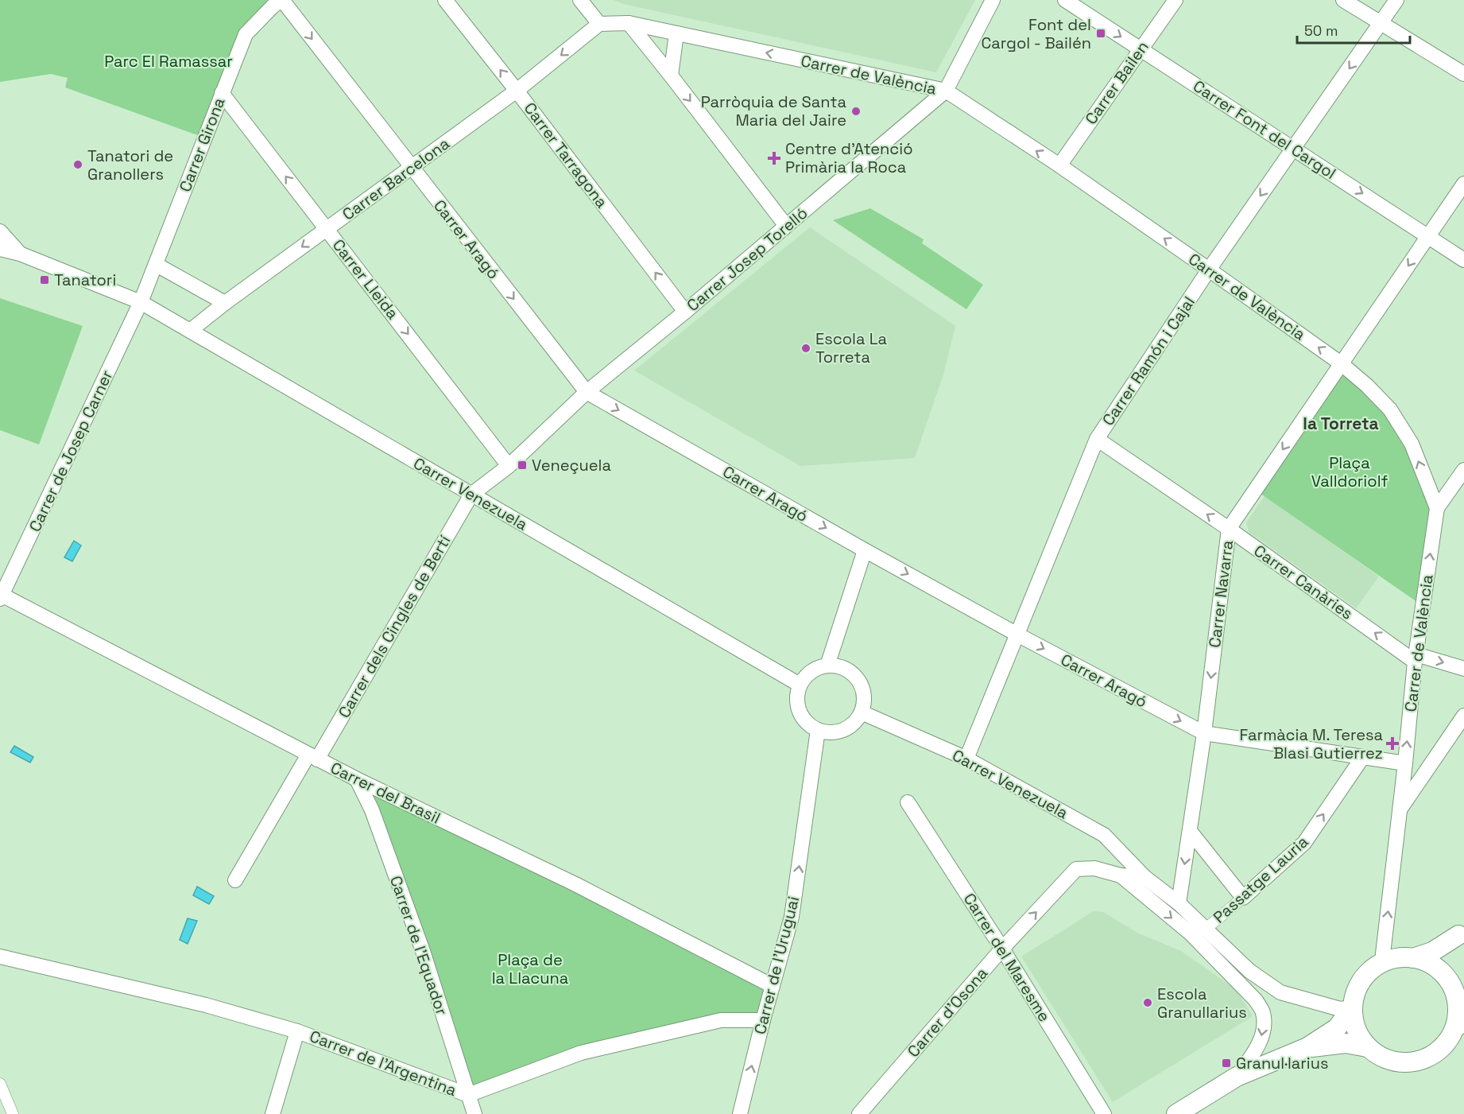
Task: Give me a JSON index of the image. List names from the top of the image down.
{
  "streets": {
    "street": [
      "Carrer de València",
      "Carrer Bailen",
      "Carrer Font del Cargol",
      "Carrer Girona",
      "Carrer Tarragona",
      "Carrer Barcelona",
      "Carrer Aragó",
      "Carrer Josep Torelló",
      "Carrer Lleida",
      "Carrer Ramón i Cajal",
      "Carrer de Josep Carner",
      "Carrer Venezuela",
      "Carrer Canàries",
      "Carrer Navarra",
      "Carrer dels Cingles de Bertí",
      "Carrer del Brasil",
      "Passatge Lauria",
      "Carrer de l'Equador",
      "Carrer del Maresme",
      "Carrer de l'Uruguai",
      "Carrer d'Osona",
      "Carrer de l'Argentina"
    ]
  },
  "crossings": [
    ["Carrer de València", "Carrer Bailen"],
    ["Carrer de València", "Carrer Barcelona"],
    ["Carrer de València", "Carrer Aragó"],
    ["Carrer de València", "Carrer Josep Torelló"],
    ["Carrer de València", "Carrer Ramón i Cajal"],
    ["Carrer de València", "Carrer Venezuela"],
    ["Carrer de València", "Carrer Canàries"],
    ["Carrer de València", "Carrer Navarra"],
    ["Carrer Bailen", "Carrer Font del Cargol"],
    ["Carrer Font del Cargol", "Carrer Ramón i Cajal"],
    ["Carrer Font del Cargol", "Carrer Navarra"],
    ["Carrer Girona", "Carrer Aragó"],
    ["Carrer Girona", "Carrer Lleida"],
    ["Carrer Girona", "Carrer de Josep Carner"],
    ["Carrer Girona", "Carrer Venezuela"],
    ["Carrer Tarragona", "Carrer Barcelona"],
    ["Carrer Tarragona", "Carrer Josep Torelló"],
    ["Carrer Barcelona", "Carrer Aragó"],
    ["Carrer Barcelona", "Carrer Lleida"],
    ["Carrer Barcelona", "Carrer Venezuela"],
    ["Carrer Aragó", "Carrer Josep Torelló"],
    ["Carrer Aragó", "Carrer Ramón i Cajal"],
    ["Carrer Aragó", "Carrer Navarra"],
    ["Carrer Aragó", "Passatge Lauria"],
    ["Carrer Josep Torelló", "Carrer Lleida"],
    ["Carrer Josep Torelló", "Carrer Venezuela"],
    ["Carrer Josep Torelló", "Carrer dels Cingles de Bertí"],
    ["Carrer Ramón i Cajal", "Carrer Venezuela"],
    ["Carrer Ramón i Cajal", "Carrer Canàries"],
    ["Carrer de Josep Carner", "Carrer Venezuela"],
    ["Carrer de Josep Carner", "Carrer del Brasil"],
    ["Carrer Venezuela", "Carrer Navarra"],
    ["Carrer Venezuela", "Carrer dels Cingles de Bertí"],
    ["Carrer Venezuela", "Passatge Lauria"],
    ["Carrer Venezuela", "Carrer de l'Uruguai"],
    ["Carrer Canàries", "Carrer Navarra"],
    ["Carrer dels Cingles de Bertí", "Carrer del Brasil"],
    ["Carrer del Brasil", "Carrer de l'Equador"],
    ["Carrer del Brasil", "Carrer de l'Uruguai"],
    ["Carrer de l'Equador", "Carrer de l'Argentina"],
    ["Carrer del Maresme", "Carrer d'Osona"],
    ["Carrer de l'Uruguai", "Carrer de l'Argentina"]
  ],
  "one_way": [
    "Carrer de València",
    "Carrer Font del Cargol",
    "Carrer Tarragona",
    "Carrer Barcelona",
    "Carrer Aragó",
    "Carrer Navarra",
    "Passatge Lauria",
    "Carrer de l'Uruguai",
    "Carrer d'Osona"
  ],
  "districts": ["la Torreta"],
  "parks": ["Parc El Ramassar", "Plaça Valldoriolf", "Plaça de la Llacuna"],
  "places": {
    "transit": [
      "Font del Cargol - Bailén",
      "Tanatori",
      "Veneçuela",
      "Granul·larius"
    ],
    "other": [
      "Parròquia de Santa Maria del Jaire",
      "Tanatori de Granollers",
      "Escola La Torreta",
      "Escola Granullarius"
    ],
    "health": ["Centre d'Atenció Primària la Roca", "Farmàcia M. Teresa Blasi Gutierrez"]
  },
  "scale_bar": "50 m"
}
